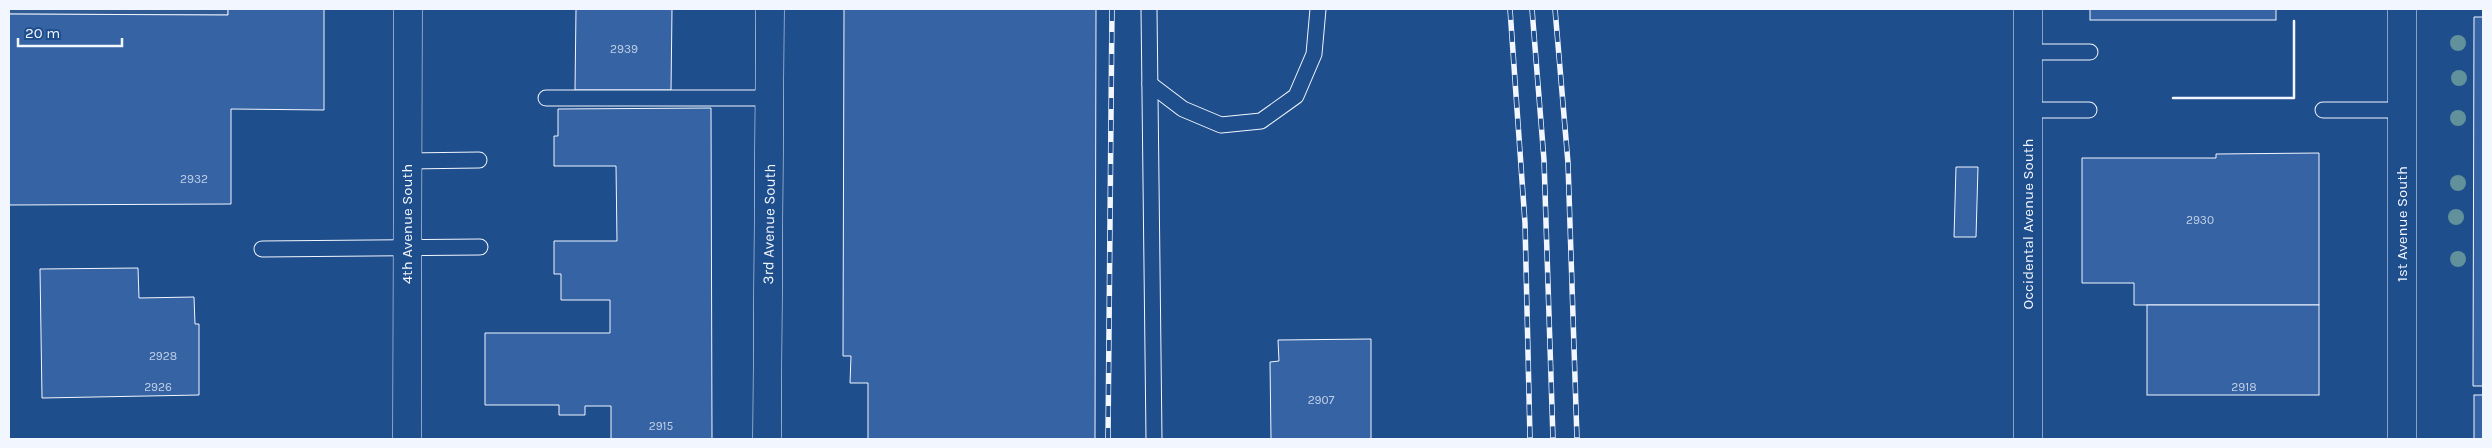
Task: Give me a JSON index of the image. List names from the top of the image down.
{
  "streets": {
    "main road": [
      "4th Avenue South",
      "3rd Avenue South",
      "Occidental Avenue South",
      "1st Avenue South"
    ]
  },
  "house_numbers": [
    "2939",
    "2932",
    "2930",
    "2928",
    "2926",
    "2918",
    "2907",
    "2915"
  ],
  "scale_bar": "20 m"
}
